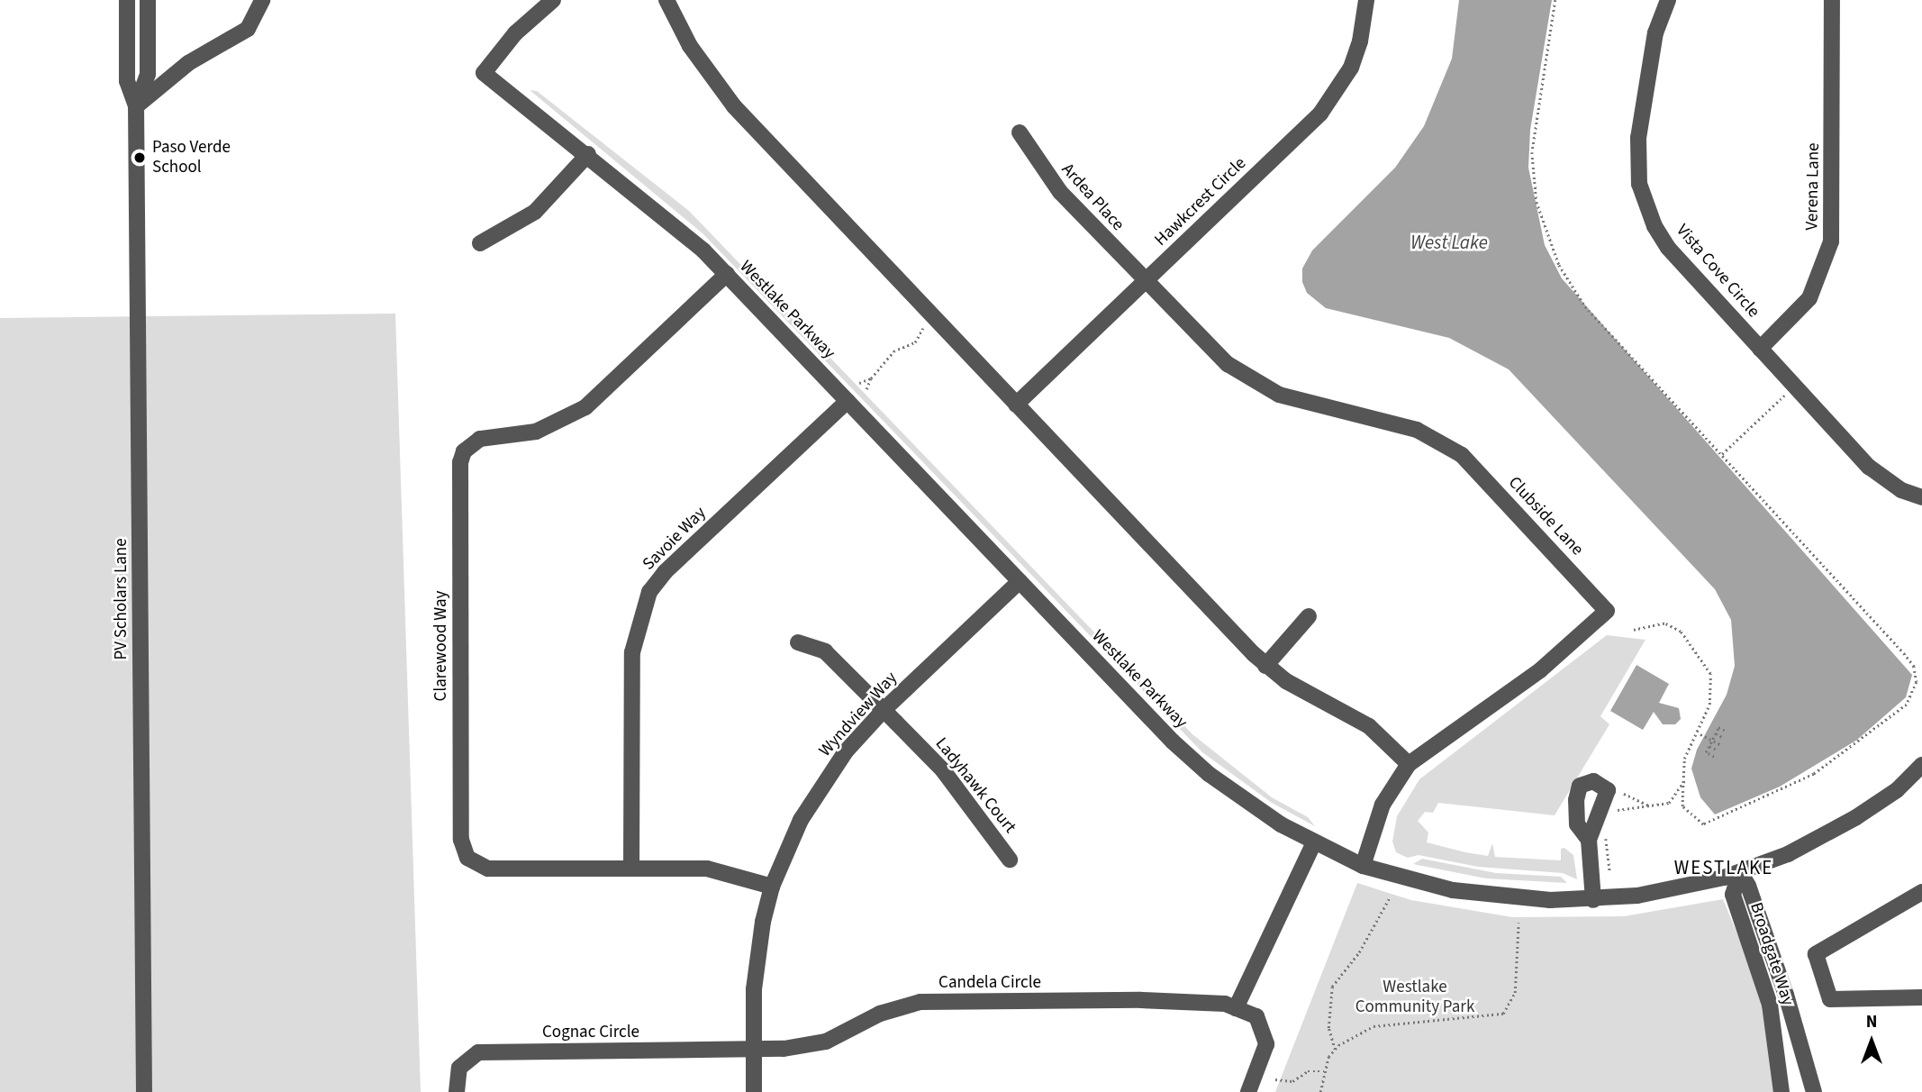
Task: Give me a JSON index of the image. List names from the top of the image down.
{
  "streets": {
    "street": [
      "Verena Lane",
      "Ardea Place",
      "Hawkcrest Circle",
      "Vista Cove Circle",
      "Westlake Parkway",
      "Clubside Lane",
      "Savoie Way",
      "PV Scholars Lane",
      "Clarewood Way",
      "Wyndview Way",
      "Ladyhawk Court",
      "Broadgate Way",
      "Candela Circle",
      "Cognac Circle"
    ]
  },
  "crossings": [
    ["Verena Lane", "Vista Cove Circle"],
    ["Ardea Place", "Hawkcrest Circle"],
    ["Ardea Place", "Clubside Lane"],
    ["Hawkcrest Circle", "Clubside Lane"],
    ["Westlake Parkway", "Clubside Lane"],
    ["Westlake Parkway", "Savoie Way"],
    ["Westlake Parkway", "Clarewood Way"],
    ["Westlake Parkway", "Wyndview Way"],
    ["Westlake Parkway", "Broadgate Way"],
    ["Savoie Way", "Clarewood Way"],
    ["Clarewood Way", "Wyndview Way"],
    ["Wyndview Way", "Ladyhawk Court"],
    ["Wyndview Way", "Candela Circle"],
    ["Wyndview Way", "Cognac Circle"],
    ["Candela Circle", "Cognac Circle"]
  ],
  "districts": ["WESTLAKE"],
  "water": ["West Lake"],
  "parks": ["Westlake Community Park"],
  "places": ["Paso Verde School"],
  "north": "top"
}
